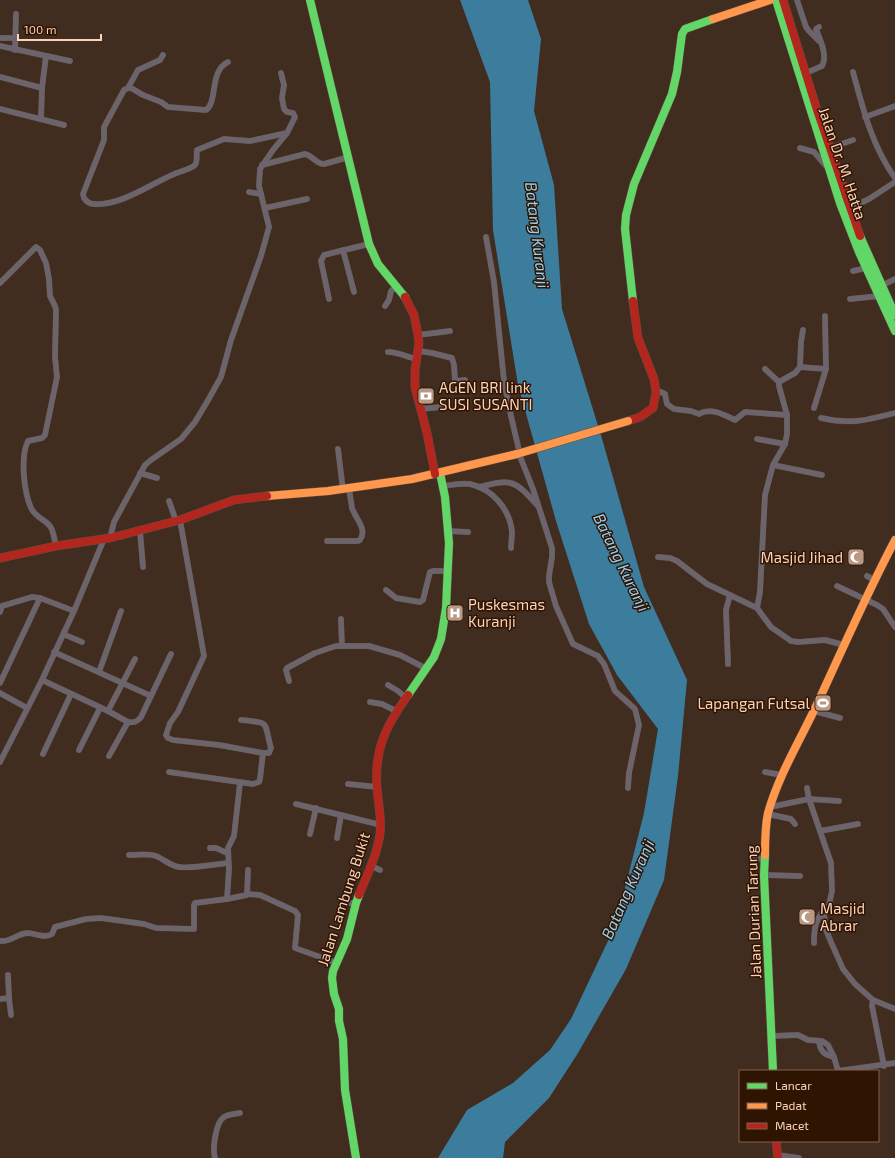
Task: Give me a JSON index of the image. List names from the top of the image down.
{
  "streets": {
    "street": ["Jalan Dr. M. Hatta", "Jalan Lambung Bukit", "Jalan Durian Tarung"]
  },
  "water": ["Batang Kuranji"],
  "places": {
    "bank": ["AGEN BRI link SUSI SUSANTI"],
    "mosque": ["Masjid Jihad", "Masjid Abrar"],
    "hospital": ["Puskesmas Kuranji"],
    "sports": ["Lapangan Futsal"]
  },
  "legend": ["Lancar", "Padat", "Macet"],
  "scale_bar": "100 m"
}
